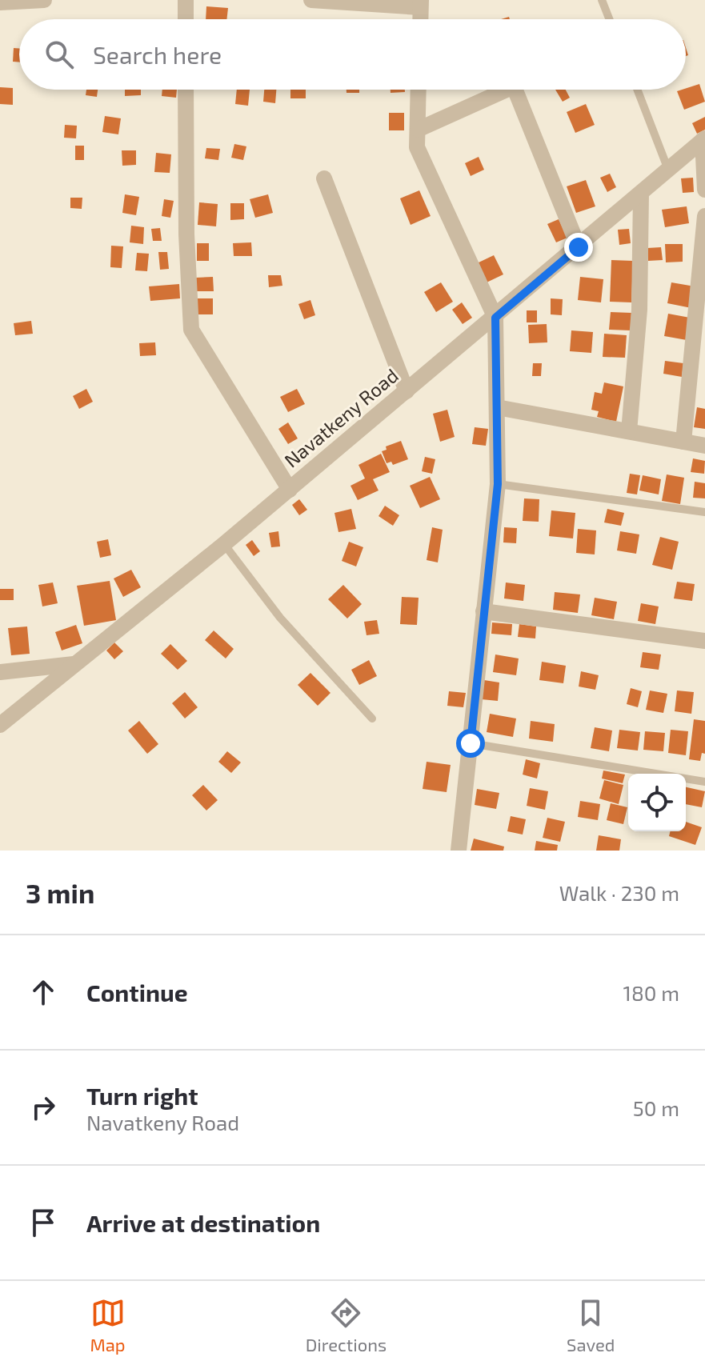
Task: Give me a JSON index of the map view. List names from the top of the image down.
{
  "streets": {
    "street": ["Navatkeny Road"]
  },
  "page": {
    "search": "Search here",
    "heading": ["3 min", "Walk · 230 m"],
    "list": [
      ["Continue", "180 m"],
      ["Turn right", "Navatkeny Road", "50 m"],
      "Arrive at destination"
    ],
    "nav": ["Map", "Directions", "Saved"]
  }
}
